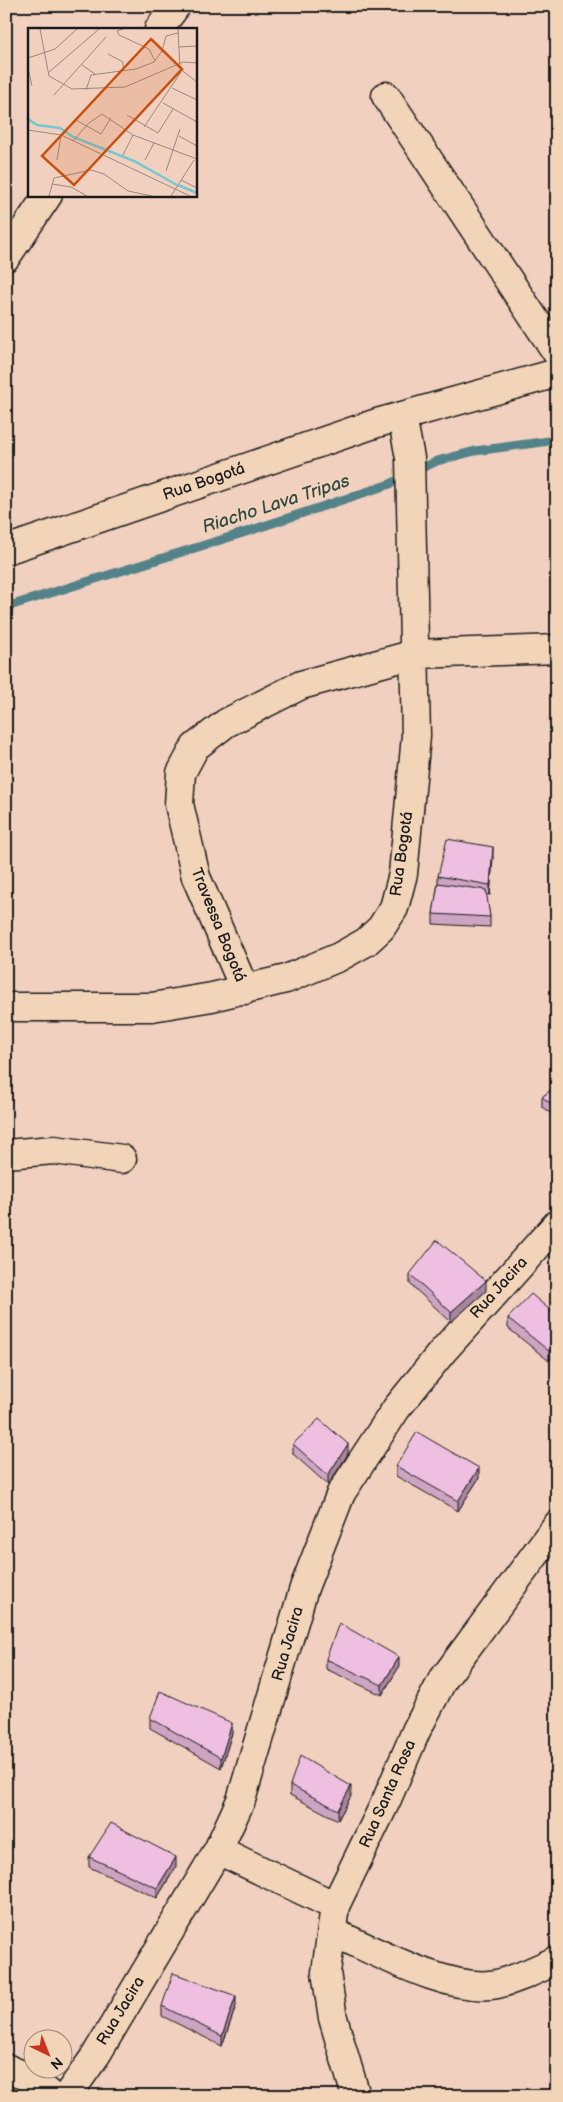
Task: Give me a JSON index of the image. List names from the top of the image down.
{
  "streets": {
    "street": [
      "Rua Bogotá",
      "Travessa Bogotá",
      "Rua Jacira",
      "Rua Santa Rosa"
    ]
  },
  "crossings": [
    ["Rua Bogotá", "Travessa Bogotá"]
  ],
  "water": ["Riacho Lava Tripas"],
  "north": "bottom right"
}
